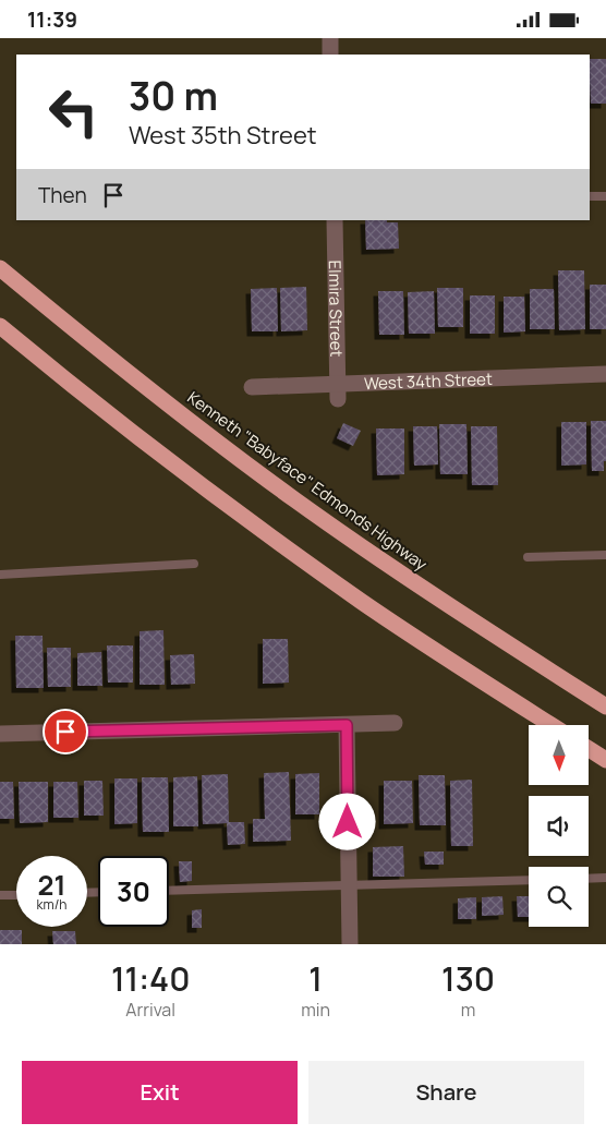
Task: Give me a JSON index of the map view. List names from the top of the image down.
{
  "streets": {
    "highway": ["Kenneth \"Babyface\" Edmonds Highway"],
    "street": ["Elmira Street", "West 34th Street"]
  },
  "crossings": [
    ["Elmira Street", "West 34th Street"]
  ],
  "north": "bottom",
  "page": {
    "status": "11:39",
    "turn": ["30 m", "West 35th Street"],
    "then": "Then",
    "speed": "21 km/h",
    "limit": "30",
    "eta": [
      "11:40",
      "Arrival",
      "1",
      "min",
      "130",
      "m"
    ],
    "buttons": ["Exit", "Share"]
  }
}
